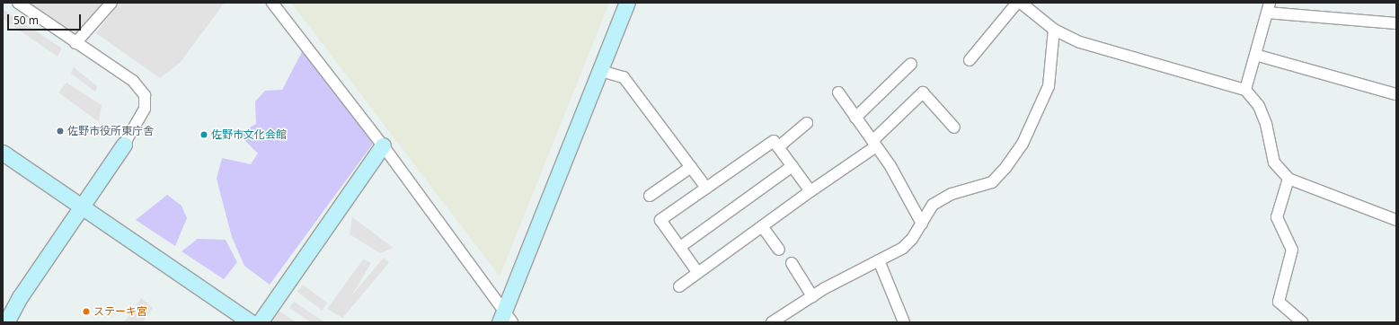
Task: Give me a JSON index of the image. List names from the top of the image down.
{
  "places": ["佐野市役所東庁舎", "佐野市文化会館", "ステーキ宮"],
  "scale_bar": "50 m"
}
